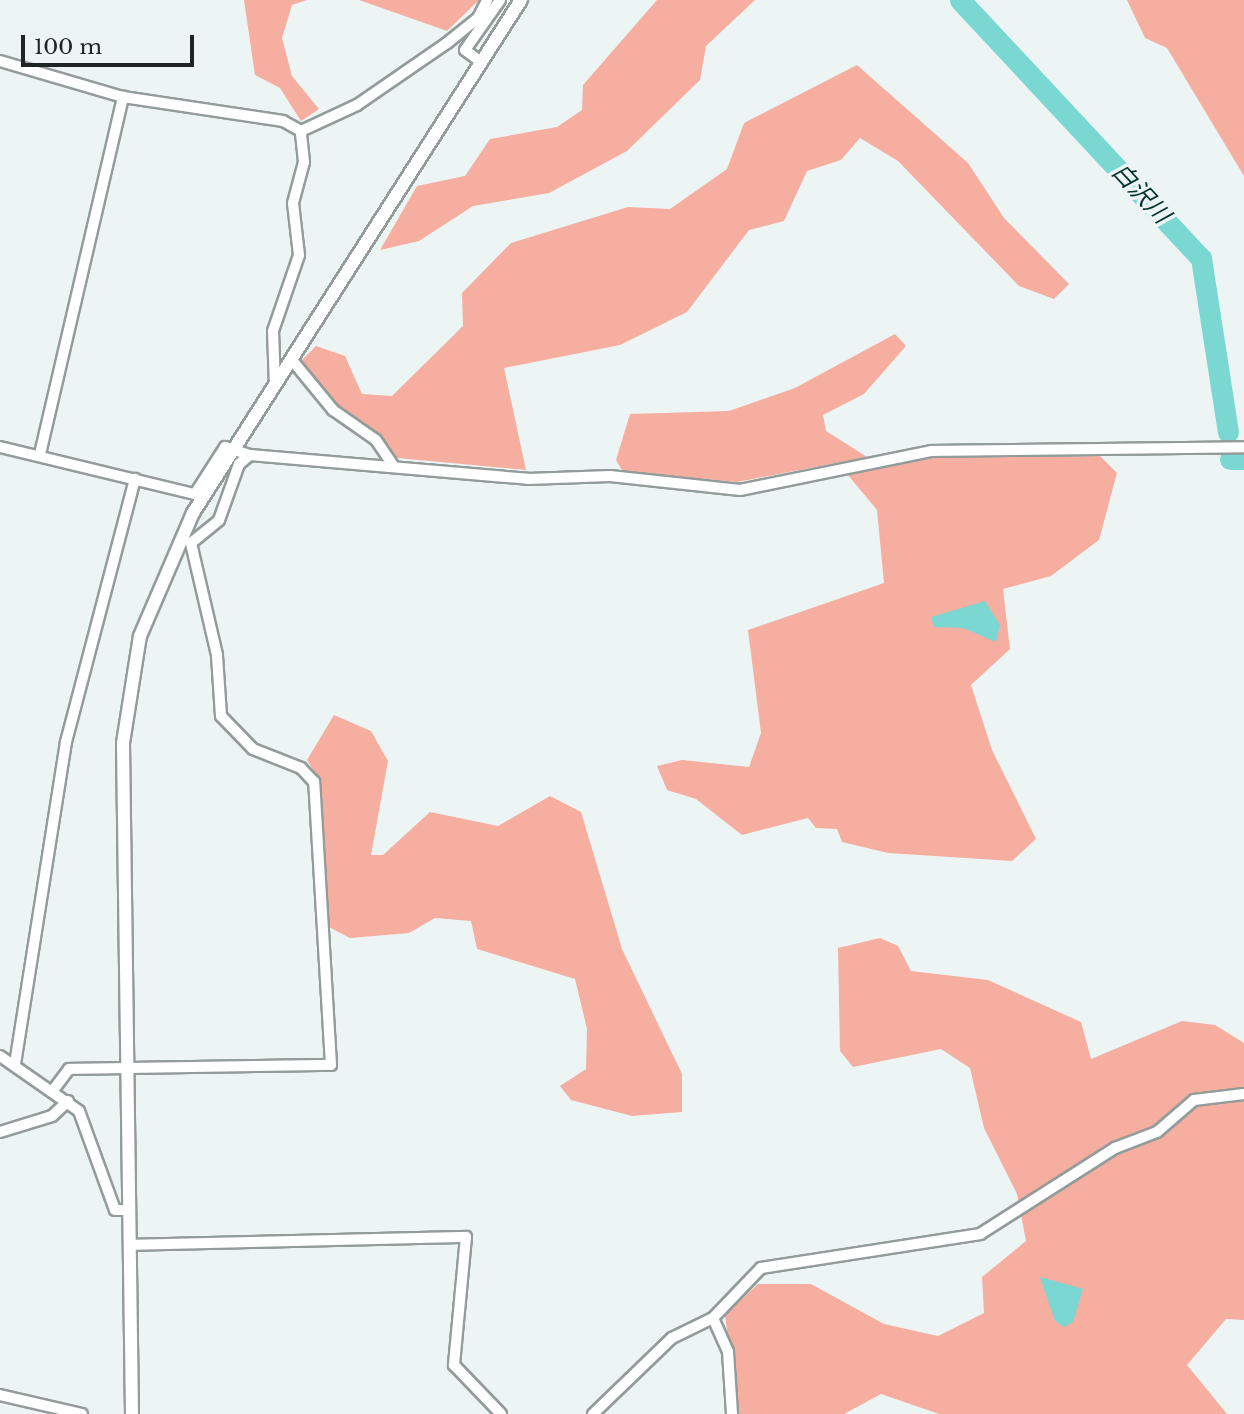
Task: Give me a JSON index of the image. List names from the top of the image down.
{
  "water": ["白沢川"],
  "scale_bar": "100 m"
}
